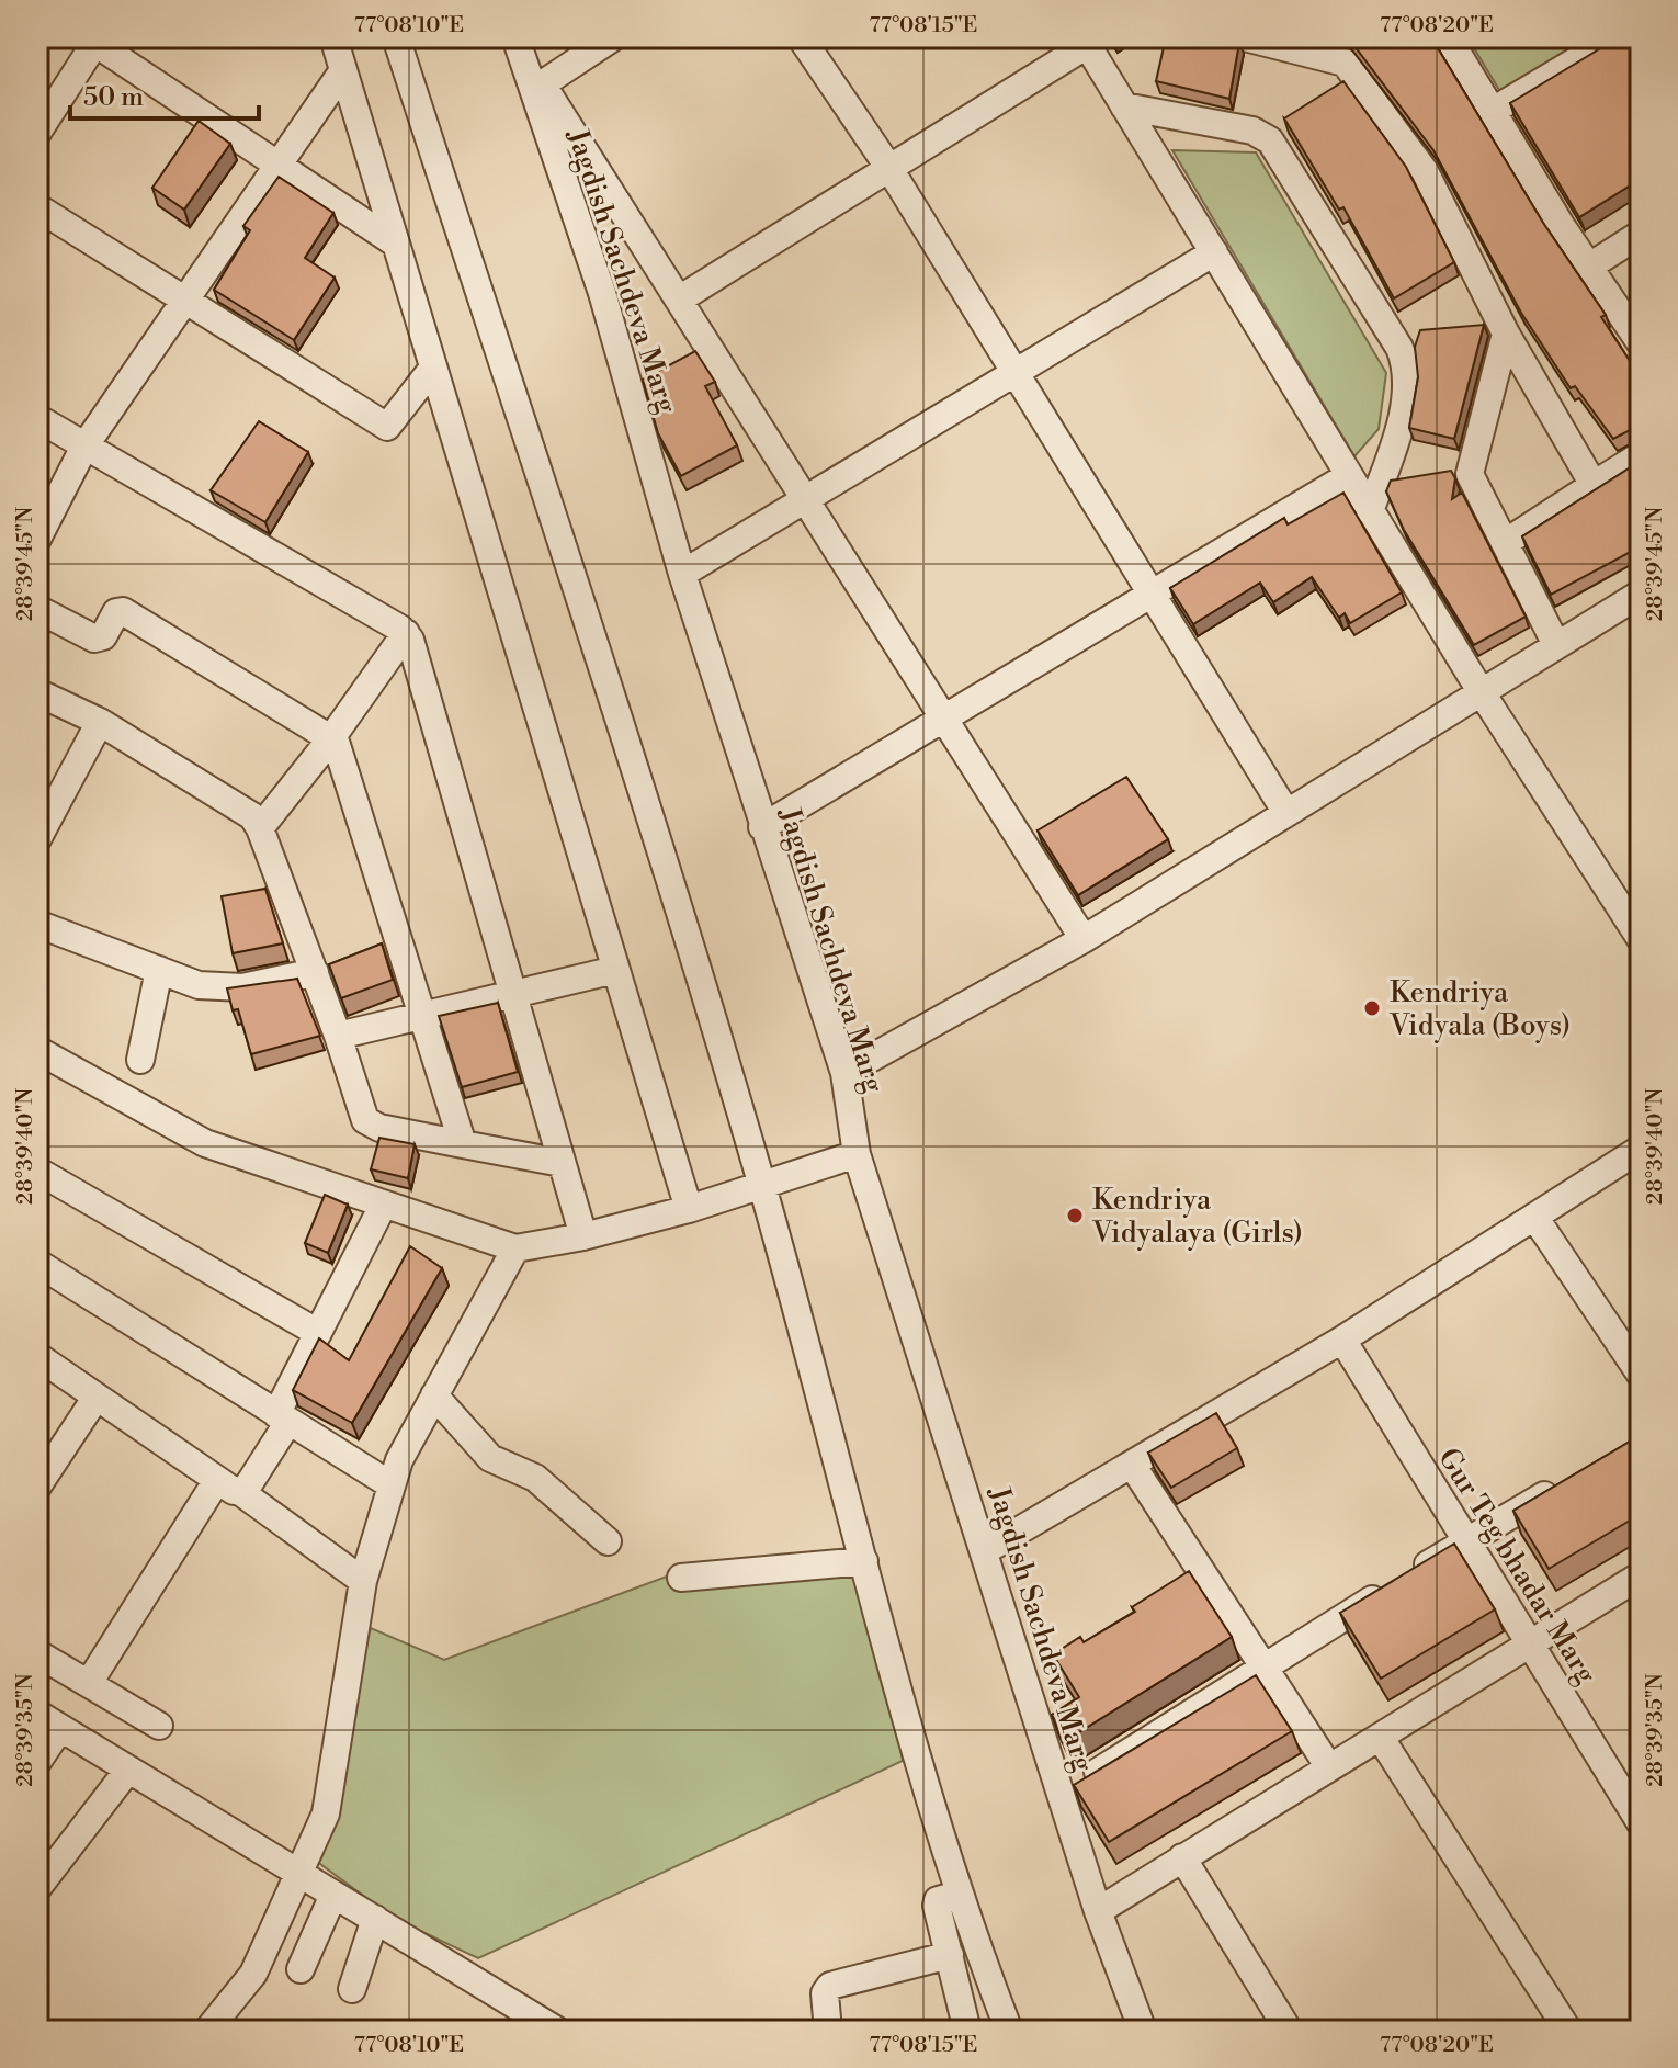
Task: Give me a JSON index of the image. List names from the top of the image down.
{
  "streets": {
    "street": ["Jagdish Sachdeva Marg", "Gur Teg bhadar Marg"]
  },
  "places": ["Kendriya Vidyala (Boys)", "Kendriya Vidyalaya (Girls)"],
  "scale_bar": "50 m",
  "coordinates": [
    "77°08'10\"E",
    "77°08'15\"E",
    "77°08'20\"E",
    "28°39'45\"N",
    "28°39'40\"N",
    "28°39'35\"N"
  ]
}
